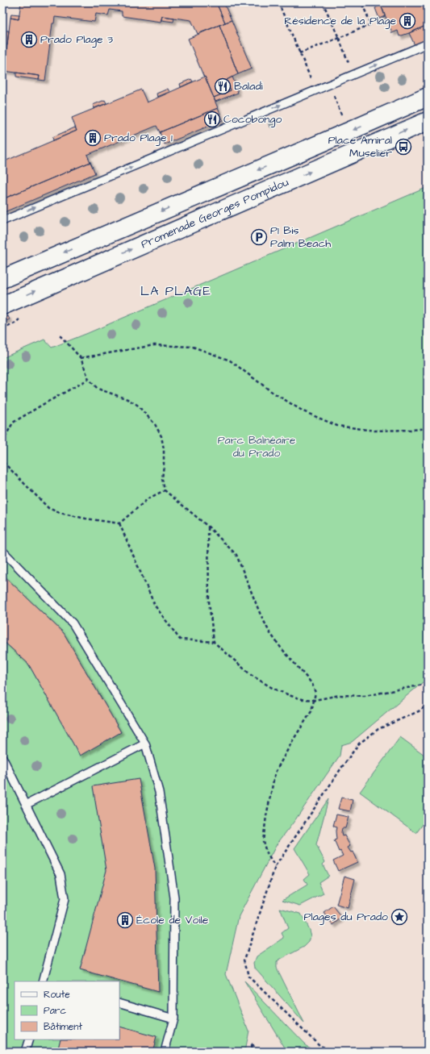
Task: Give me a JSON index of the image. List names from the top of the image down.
{
  "streets": {
    "main road": ["Promenade Georges Pompidou"]
  },
  "districts": ["LA PLAGE"],
  "parks": ["Parc Balnéaire du Prado"],
  "places": {
    "building": [
      "Résidence de la Plage",
      "Prado Plage 3",
      "Prado Plage 1",
      "École de Voile"
    ],
    "restaurant": ["Baladi", "Cocobongo"],
    "bus stop": ["Place Amiral Muselier"],
    "parking": ["P1 Bis Palm Beach"],
    "place": ["Plages du Prado"]
  },
  "legend": ["Route", "Parc", "Bâtiment"]
}
